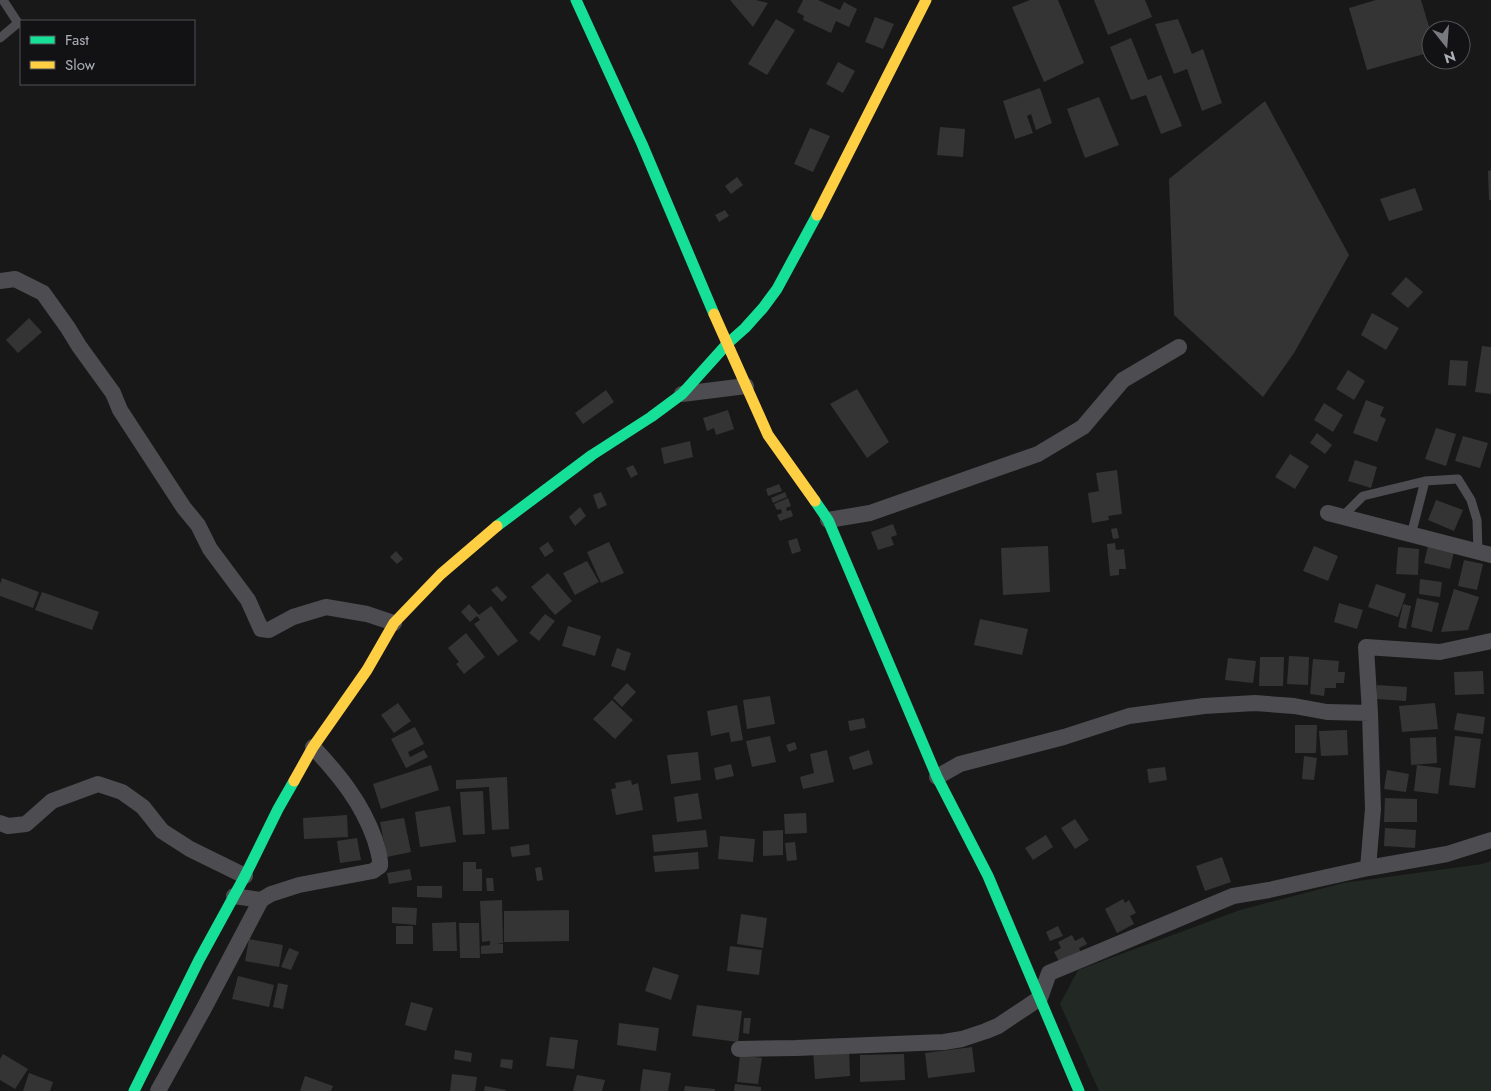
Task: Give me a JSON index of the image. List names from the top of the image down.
{
  "legend": ["Fast", "Slow"],
  "north": "bottom"
}
